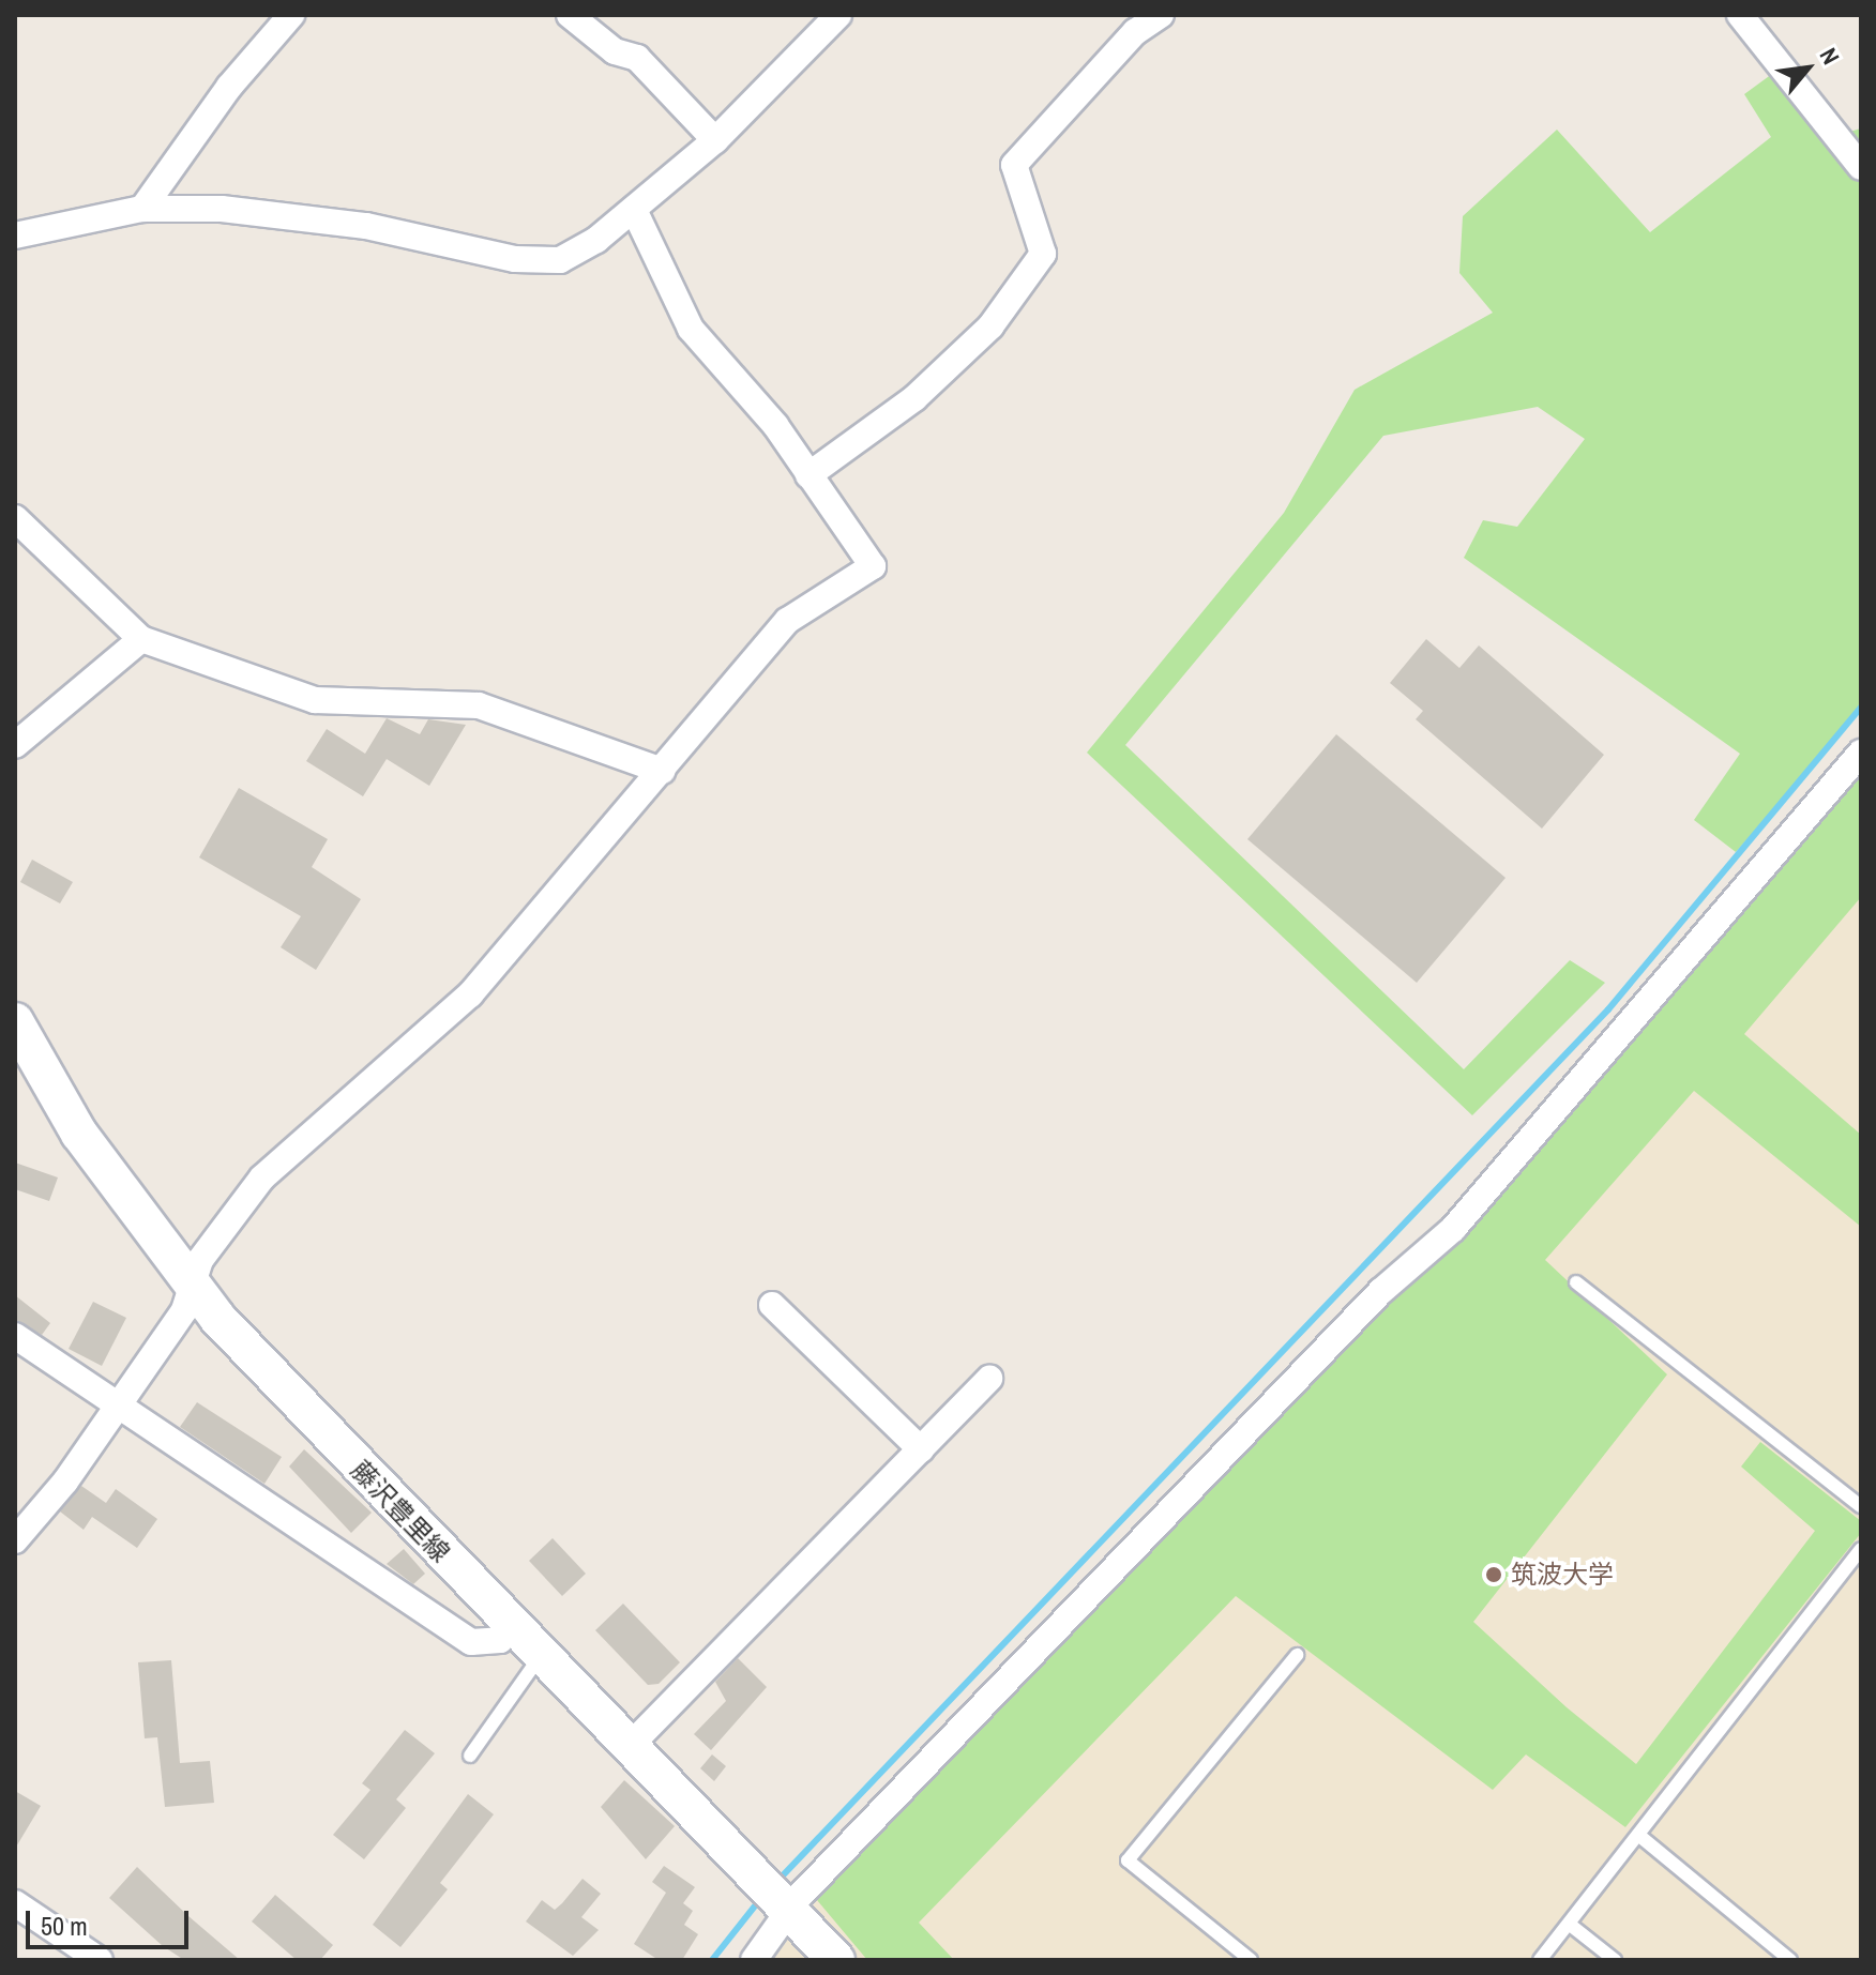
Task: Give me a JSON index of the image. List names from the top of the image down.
{
  "streets": {
    "main road": ["藤沢豊里線"]
  },
  "places": ["筑波大学"],
  "scale_bar": "50 m",
  "north": "top right"
}
